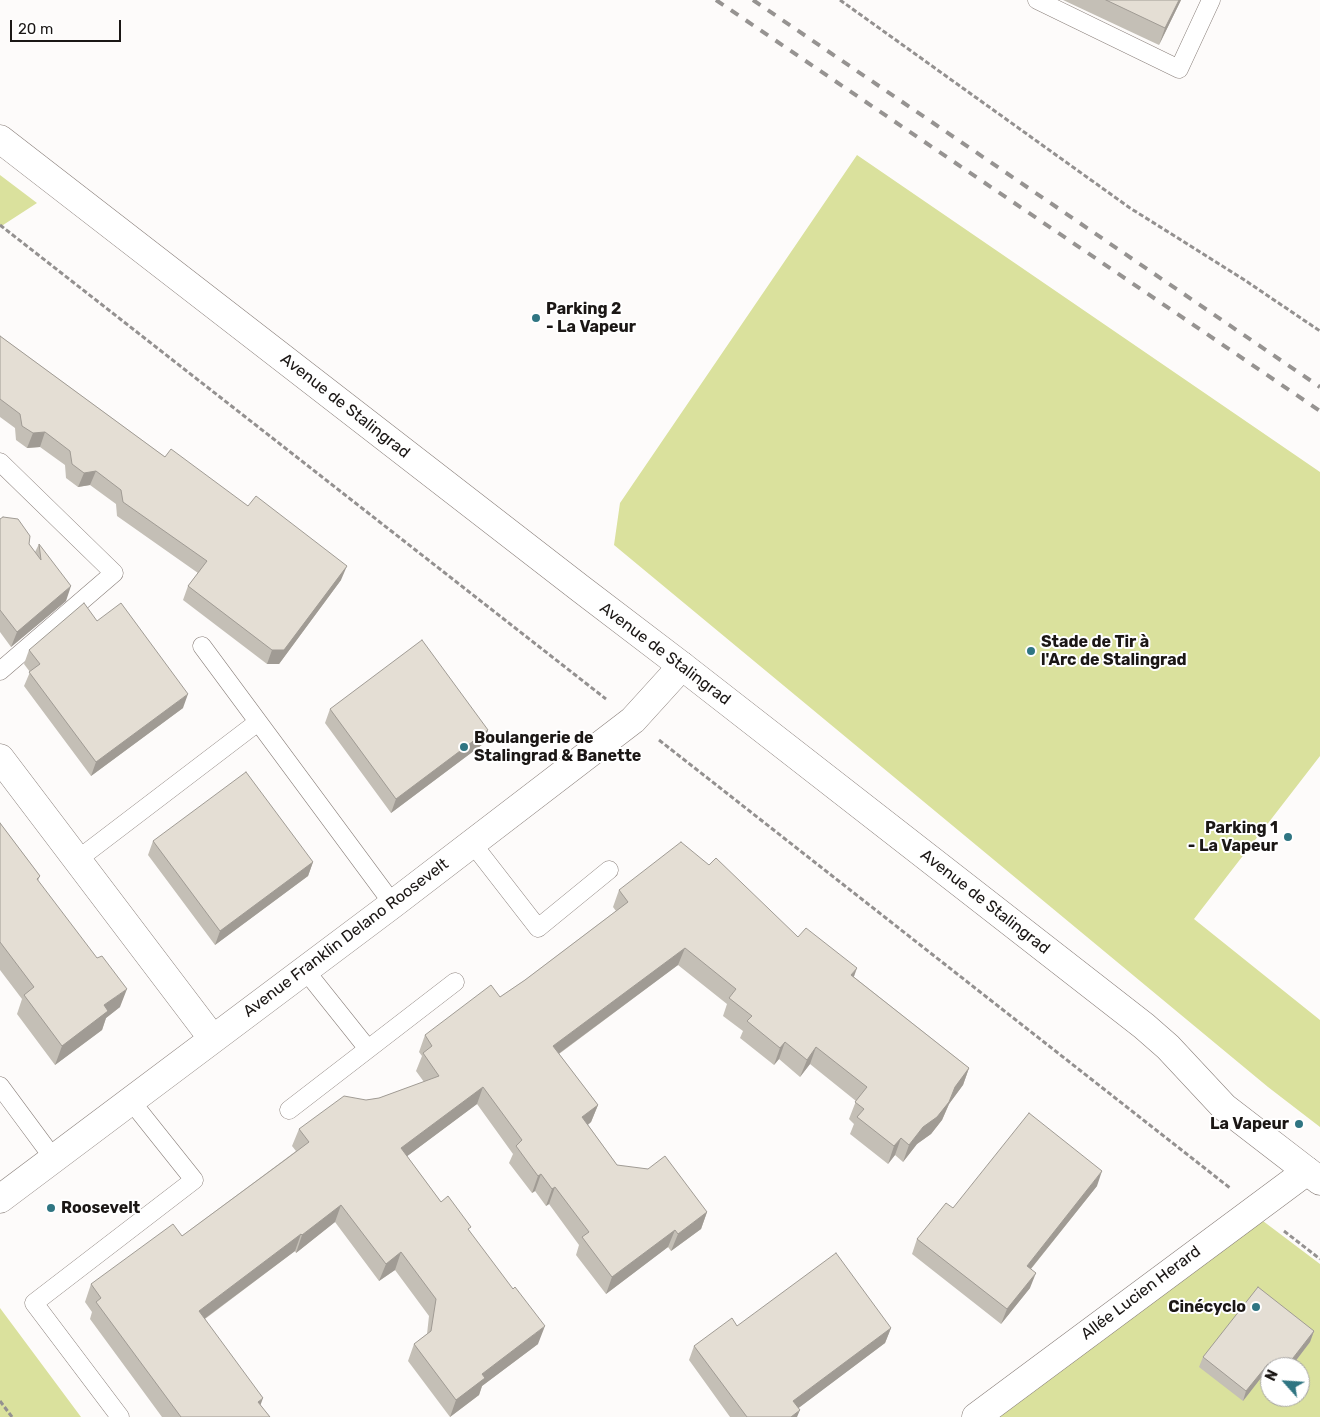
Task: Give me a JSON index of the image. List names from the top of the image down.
{
  "streets": {
    "street": ["Avenue de Stalingrad", "Avenue Franklin Delano Roosevelt", "Allée Lucien Herard"]
  },
  "crossings": [
    ["Avenue de Stalingrad", "Avenue Franklin Delano Roosevelt"],
    ["Avenue de Stalingrad", "Allée Lucien Herard"]
  ],
  "places": [
    "Parking 2 - La Vapeur",
    "Stade de Tir à l'Arc de Stalingrad",
    "Boulangerie de Stalingrad & Banette",
    "Parking 1 - La Vapeur",
    "La Vapeur",
    "Roosevelt",
    "Cinécyclo"
  ],
  "scale_bar": "20 m",
  "north": "top left"
}
